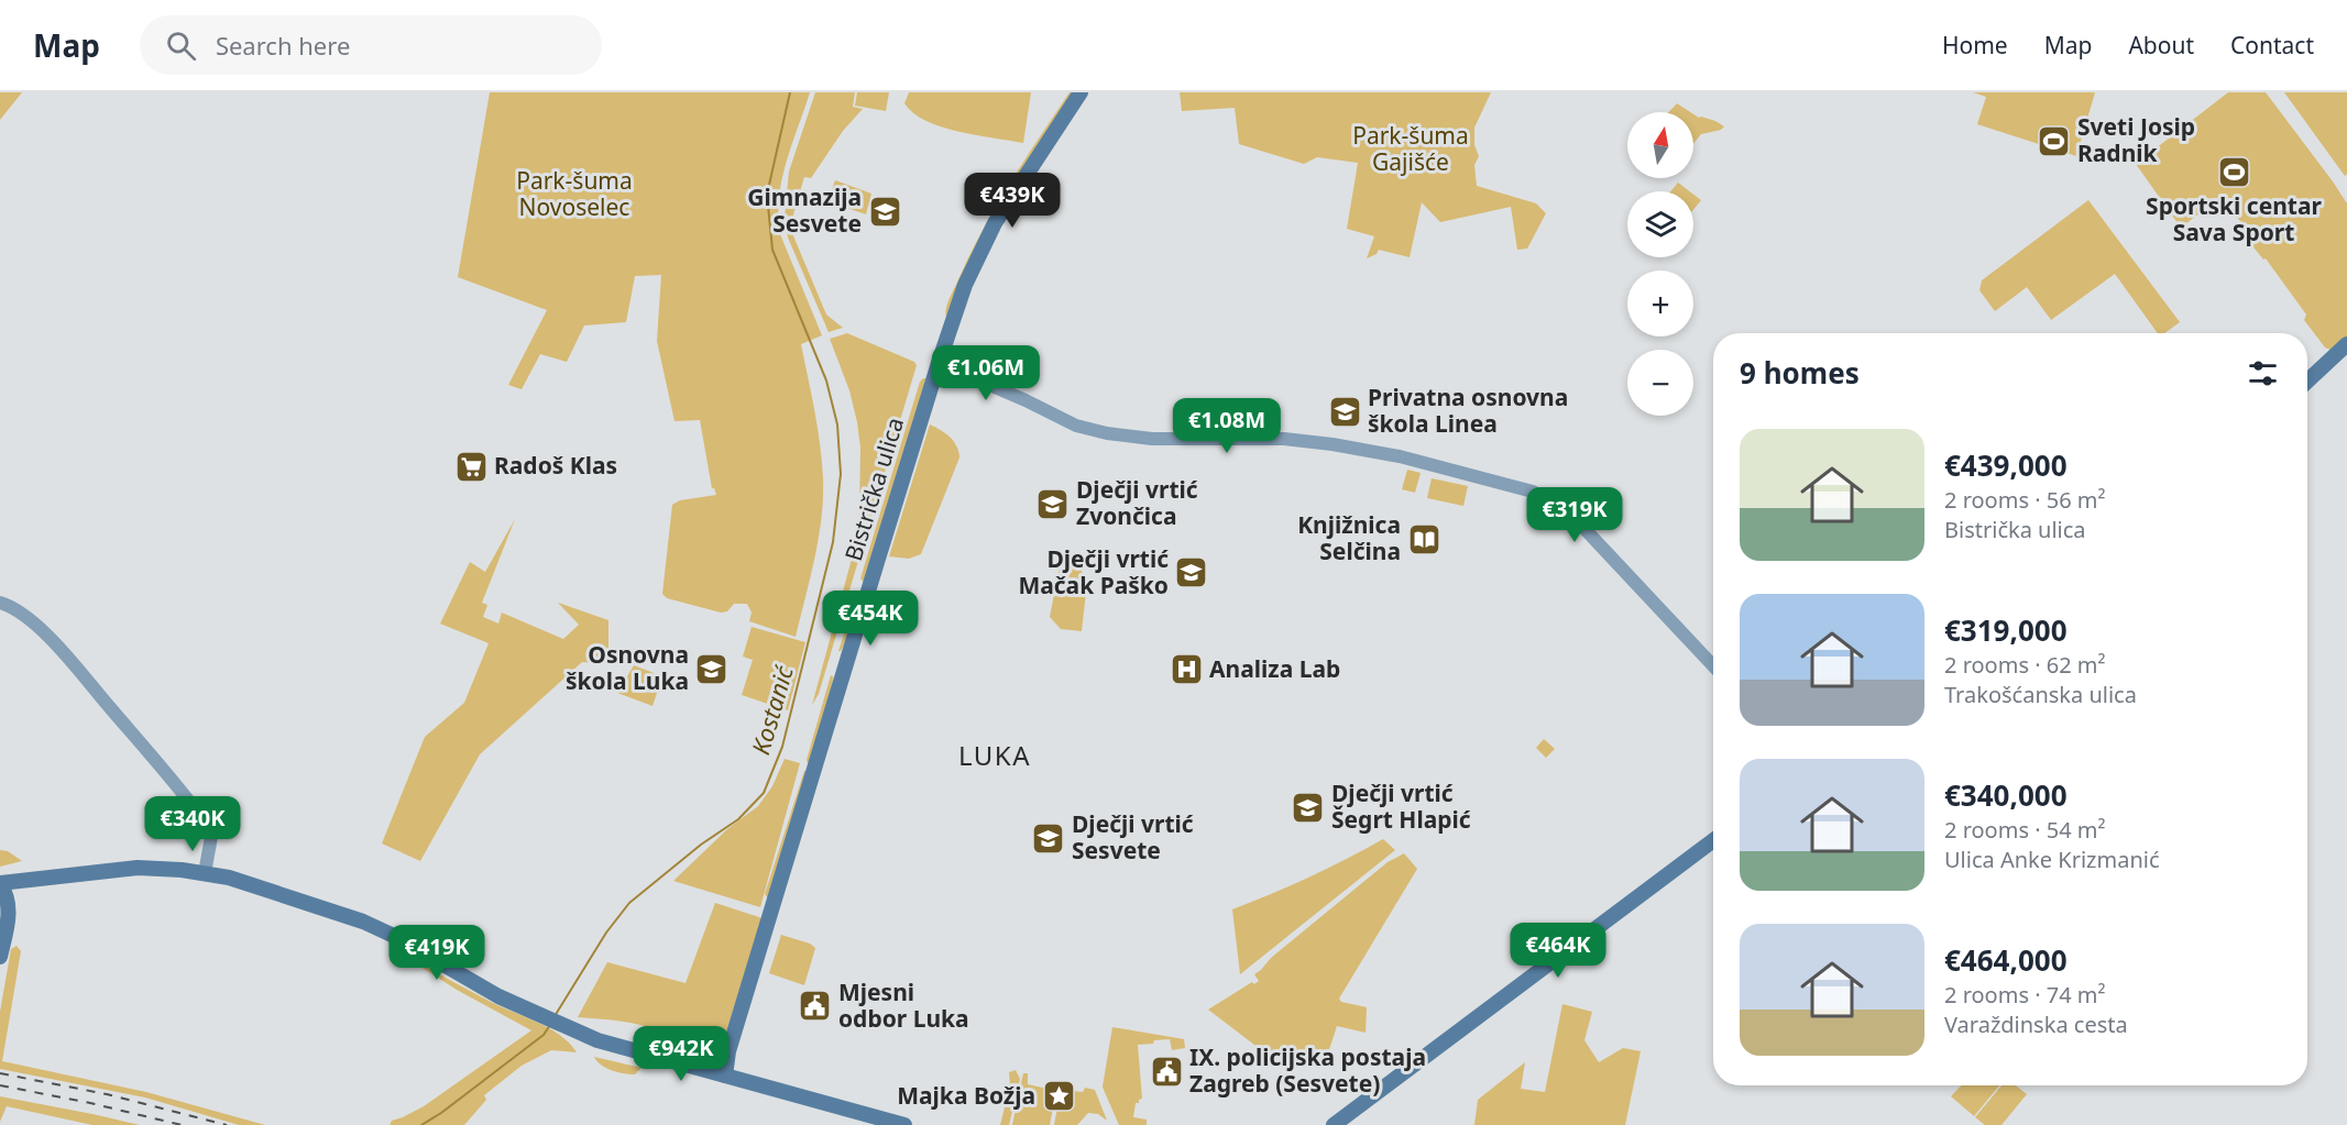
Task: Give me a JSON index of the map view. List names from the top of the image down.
{
  "streets": {
    "main road": ["Bistrička ulica"]
  },
  "districts": ["LUKA"],
  "water": ["Kostanić"],
  "parks": ["Park-šuma Gajišće", "Park-šuma Novoselec"],
  "places": {
    "sports": ["Sveti Josip Radnik", "Sportski centar Sava Sport"],
    "school or university": [
      "Gimnazija Sesvete",
      "Privatna osnovna škola Linea",
      "Dječji vrtić Zvončica",
      "Dječji vrtić Mačak Paško",
      "Osnovna škola Luka",
      "Dječji vrtić Šegrt Hlapić",
      "Dječji vrtić Sesvete"
    ],
    "supermarket": ["Radoš Klas"],
    "library": ["Knjižnica Selčina"],
    "hospital": ["Analiza Lab"],
    "public building": ["Mjesni odbor Luka", "IX. policijska postaja Zagreb (Sesvete)"],
    "place": ["Majka Božja"]
  },
  "north": "top",
  "page": {
    "header": "Map",
    "search": "Search here",
    "nav": [
      "Home",
      "Map",
      "About",
      "Contact"
    ],
    "map_buttons": ["+", "−"],
    "price": [
      "€439K",
      "€1.06M",
      "€1.08M",
      "€319K",
      "€454K",
      "€340K",
      "€464K",
      "€419K",
      "€942K"
    ],
    "heading": "9 homes",
    "list": [
      {
        "name": "€439,000",
        "note": "2 rooms · 56 m² · Bistrička ulica"
      },
      {
        "name": "€319,000",
        "note": "2 rooms · 62 m² · Trakošćanska ulica"
      },
      {
        "name": "€340,000",
        "note": "2 rooms · 54 m² · Ulica Anke Krizmanić"
      },
      {
        "name": "€464,000",
        "note": "2 rooms · 74 m² · Varaždinska cesta"
      }
    ]
  }
}
